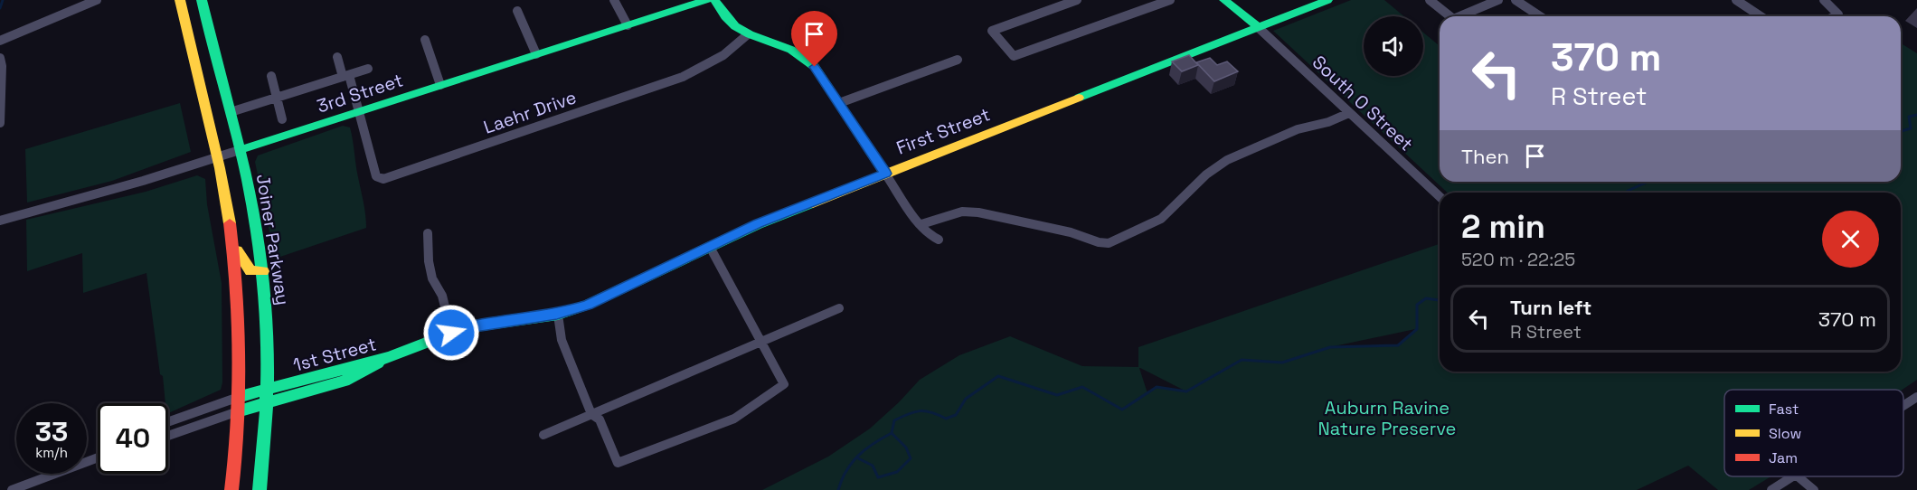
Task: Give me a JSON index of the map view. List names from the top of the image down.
{
  "streets": {
    "street": [
      "3rd Street",
      "South O Street",
      "Laehr Drive",
      "First Street",
      "Joiner Parkway",
      "1st Street"
    ]
  },
  "crossings": [
    ["3rd Street", "Laehr Drive"],
    ["3rd Street", "Joiner Parkway"],
    ["South O Street", "First Street"],
    ["First Street", "1st Street"],
    ["Joiner Parkway", "1st Street"]
  ],
  "parks": ["Auburn Ravine Nature Preserve"],
  "legend": ["Fast", "Slow", "Jam"],
  "page": {
    "turn": ["370 m", "R Street"],
    "then": "Then",
    "heading": ["2 min", "520 m · 22:25"],
    "list": [
      {
        "name": "Turn left",
        "note": "R Street",
        "value": "370 m"
      }
    ],
    "speed": "33 km/h",
    "limit": "40"
  }
}
